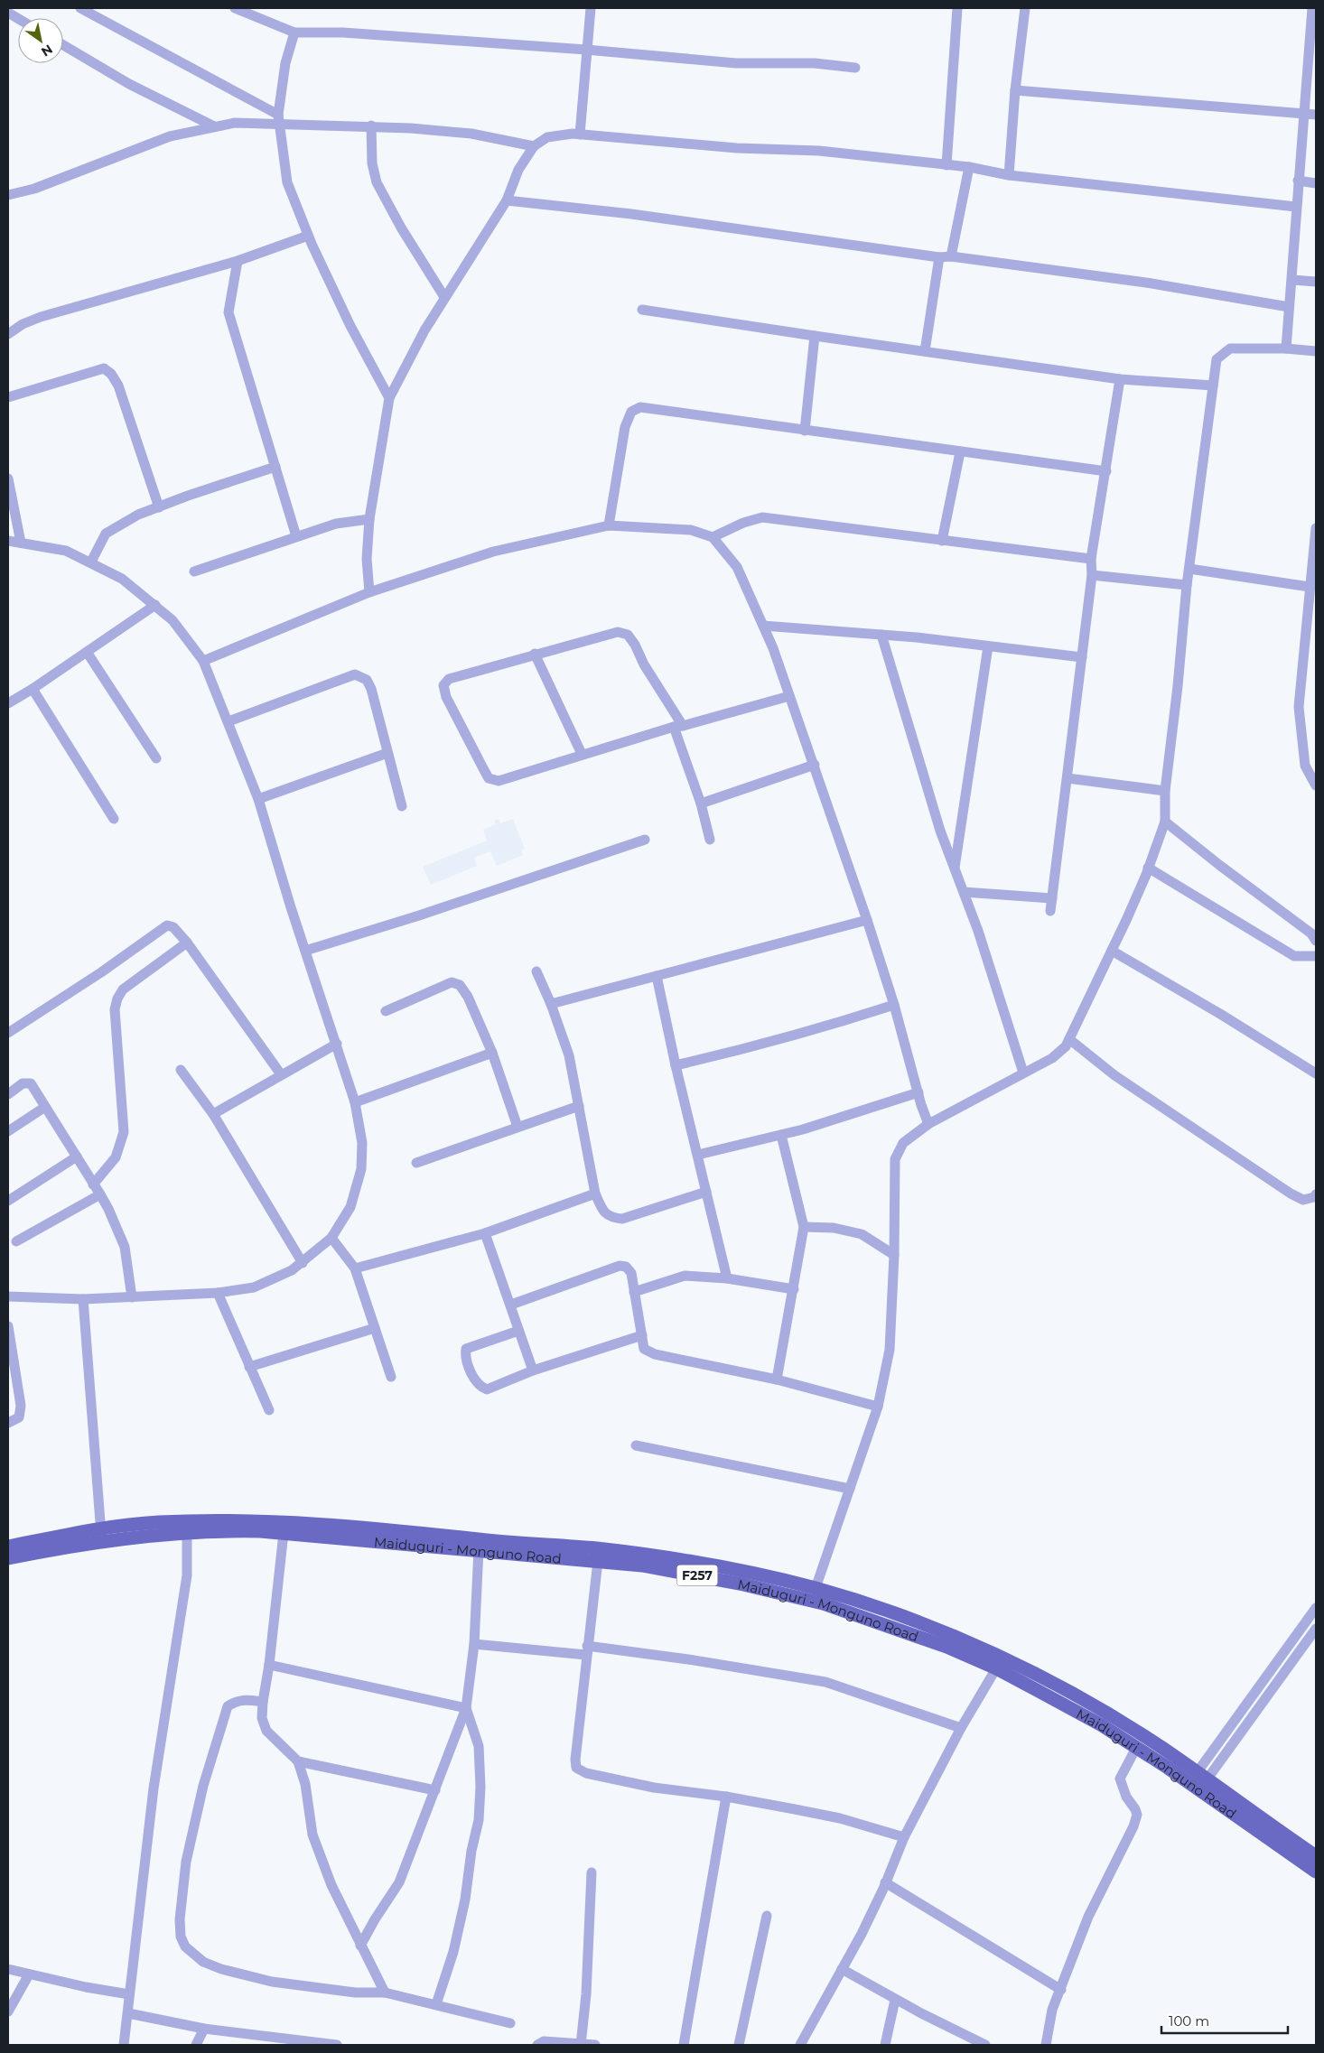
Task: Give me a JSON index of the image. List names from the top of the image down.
{
  "streets": {
    "main road": ["Maiduguri - Monguno Road", "F257"]
  },
  "scale_bar": "100 m",
  "north": "bottom right"
}
